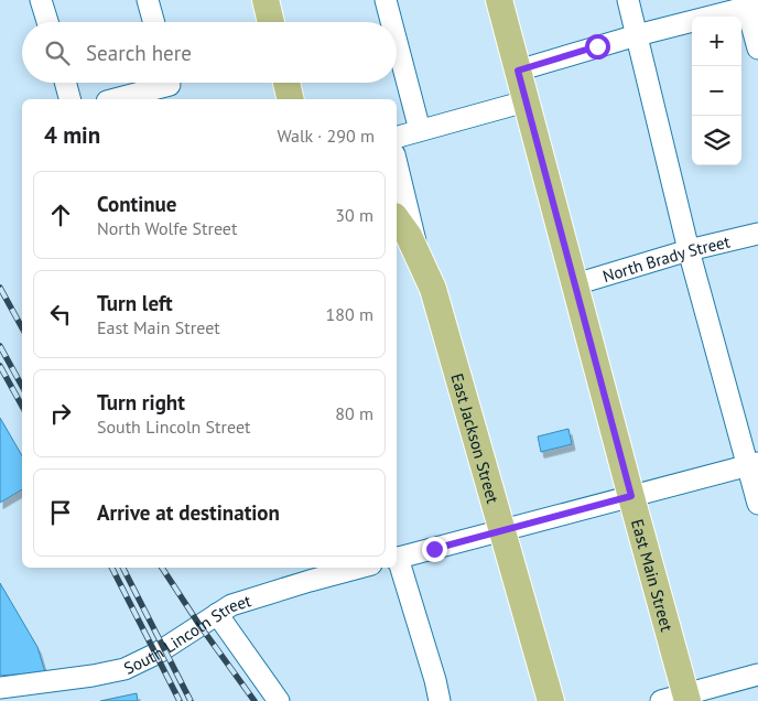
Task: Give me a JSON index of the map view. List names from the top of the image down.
{
  "streets": {
    "main road": ["East Jackson Street", "East Main Street"],
    "street": ["North Brady Street", "South Lincoln Street"]
  },
  "crossings": [
    ["North Brady Street", "East Main Street"]
  ],
  "page": {
    "map_buttons": ["+", "−"],
    "search": "Search here",
    "heading": ["4 min", "Walk · 290 m"],
    "list": [
      ["Continue", "North Wolfe Street", "30 m"],
      ["Turn left", "East Main Street", "180 m"],
      ["Turn right", "South Lincoln Street", "80 m"],
      "Arrive at destination"
    ]
  }
}
